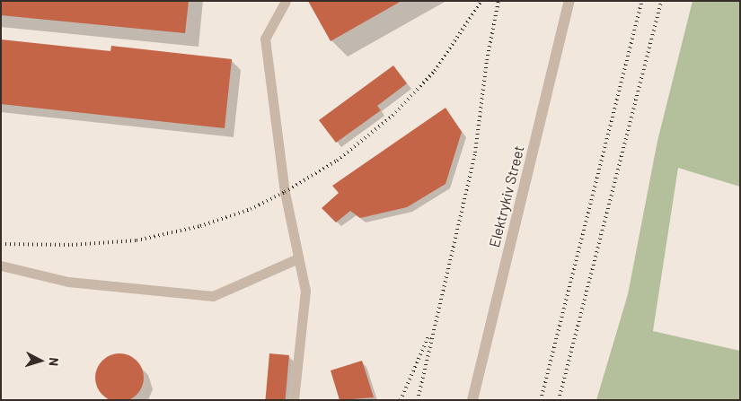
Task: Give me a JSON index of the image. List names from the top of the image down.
{
  "streets": {
    "street": ["Elektrykiv Street"]
  },
  "north": "right"
}
